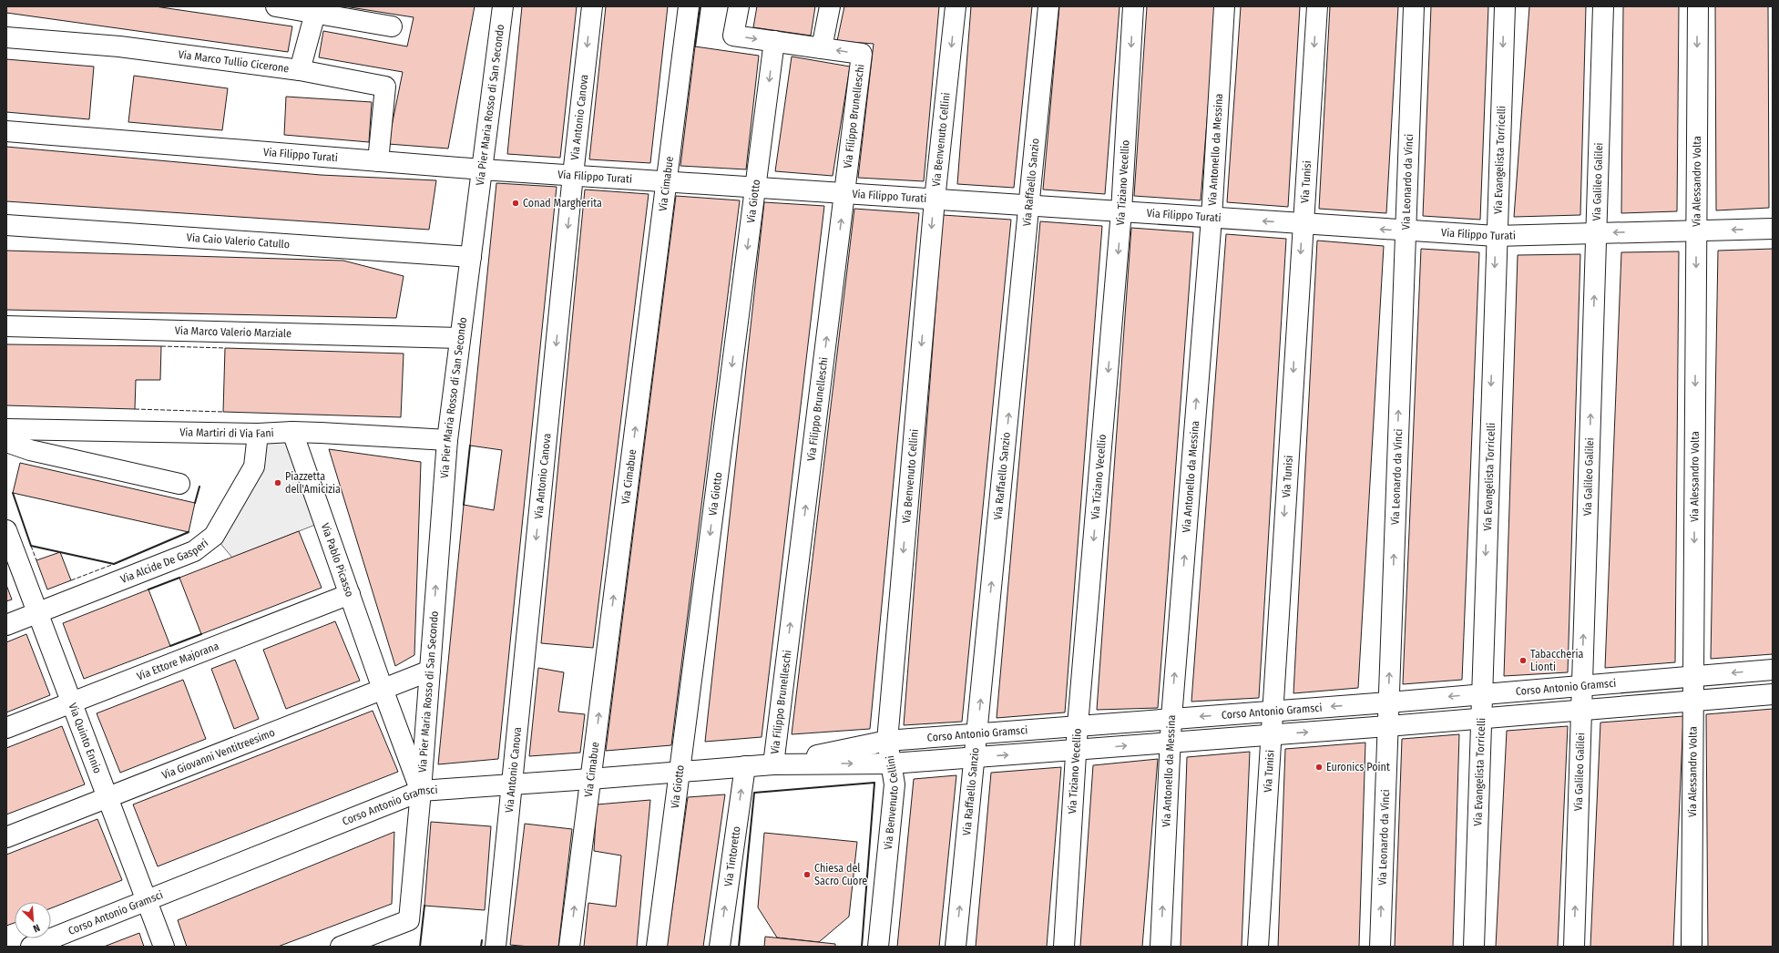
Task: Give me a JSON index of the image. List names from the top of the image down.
{
  "streets": {
    "street": [
      "Via Marco Tullio Cicerone",
      "Via Pier Maria Rosso di San Secondo",
      "Via Filippo Brunelleschi",
      "Via Antonio Canova",
      "Via Benvenuto Cellini",
      "Via Antonello da Messina",
      "Via Filippo Turati",
      "Via Evangelista Torricelli",
      "Via Leonardo da Vinci",
      "Via Galileo Galilei",
      "Via Alessandro Volta",
      "Via Tiziano Vecellio",
      "Via Tunisi",
      "Via Raffaello Sanzio",
      "Via Cimabue",
      "Via Giotto",
      "Via Caio Valerio Catullo",
      "Via Marco Valerio Marziale",
      "Via Martiri di Via Fani",
      "Via Alcide De Gasperi",
      "Via Pablo Picasso",
      "Via Ettore Majorana",
      "Corso Antonio Gramsci",
      "Via Quinto Ennio",
      "Via Giovanni Ventitreesimo",
      "Via Tintoretto"
    ]
  },
  "crossings": [
    ["Via Marco Tullio Cicerone", "Via Filippo Turati"],
    ["Via Pier Maria Rosso di San Secondo", "Via Filippo Turati"],
    ["Via Pier Maria Rosso di San Secondo", "Via Caio Valerio Catullo"],
    ["Via Pier Maria Rosso di San Secondo", "Via Marco Valerio Marziale"],
    ["Via Pier Maria Rosso di San Secondo", "Via Martiri di Via Fani"],
    ["Via Pier Maria Rosso di San Secondo", "Via Pablo Picasso"],
    ["Via Pier Maria Rosso di San Secondo", "Corso Antonio Gramsci"],
    ["Via Pier Maria Rosso di San Secondo", "Via Giovanni Ventitreesimo"],
    ["Via Filippo Brunelleschi", "Via Filippo Turati"],
    ["Via Filippo Brunelleschi", "Corso Antonio Gramsci"],
    ["Via Antonio Canova", "Via Filippo Turati"],
    ["Via Antonio Canova", "Corso Antonio Gramsci"],
    ["Via Benvenuto Cellini", "Via Filippo Turati"],
    ["Via Benvenuto Cellini", "Corso Antonio Gramsci"],
    ["Via Antonello da Messina", "Via Filippo Turati"],
    ["Via Antonello da Messina", "Corso Antonio Gramsci"],
    ["Via Filippo Turati", "Via Evangelista Torricelli"],
    ["Via Filippo Turati", "Via Leonardo da Vinci"],
    ["Via Filippo Turati", "Via Galileo Galilei"],
    ["Via Filippo Turati", "Via Alessandro Volta"],
    ["Via Filippo Turati", "Via Tiziano Vecellio"],
    ["Via Filippo Turati", "Via Tunisi"],
    ["Via Filippo Turati", "Via Raffaello Sanzio"],
    ["Via Filippo Turati", "Via Cimabue"],
    ["Via Filippo Turati", "Via Giotto"],
    ["Via Evangelista Torricelli", "Corso Antonio Gramsci"],
    ["Via Leonardo da Vinci", "Corso Antonio Gramsci"],
    ["Via Galileo Galilei", "Corso Antonio Gramsci"],
    ["Via Alessandro Volta", "Corso Antonio Gramsci"],
    ["Via Tiziano Vecellio", "Corso Antonio Gramsci"],
    ["Via Tunisi", "Corso Antonio Gramsci"],
    ["Via Raffaello Sanzio", "Corso Antonio Gramsci"],
    ["Via Cimabue", "Corso Antonio Gramsci"],
    ["Via Giotto", "Corso Antonio Gramsci"],
    ["Via Martiri di Via Fani", "Via Alcide De Gasperi"],
    ["Via Martiri di Via Fani", "Via Pablo Picasso"],
    ["Via Alcide De Gasperi", "Via Quinto Ennio"],
    ["Via Pablo Picasso", "Via Ettore Majorana"],
    ["Via Pablo Picasso", "Corso Antonio Gramsci"],
    ["Via Pablo Picasso", "Via Giovanni Ventitreesimo"],
    ["Via Ettore Majorana", "Via Quinto Ennio"],
    ["Corso Antonio Gramsci", "Via Quinto Ennio"],
    ["Corso Antonio Gramsci", "Via Tintoretto"],
    ["Via Quinto Ennio", "Via Giovanni Ventitreesimo"]
  ],
  "one_way": [
    "Via Filippo Brunelleschi",
    "Via Antonio Canova",
    "Via Benvenuto Cellini",
    "Via Antonello da Messina",
    "Via Evangelista Torricelli",
    "Via Leonardo da Vinci",
    "Via Galileo Galilei",
    "Via Alessandro Volta",
    "Via Tiziano Vecellio",
    "Via Tunisi",
    "Via Raffaello Sanzio",
    "Via Cimabue",
    "Via Giotto",
    "Via Tintoretto"
  ],
  "places": [
    "Conad Margherita",
    "Piazzetta dell'Amicizia",
    "Tabaccheria Lionti",
    "Euronics Point",
    "Chiesa del Sacro Cuore"
  ],
  "north": "bottom right"
}
